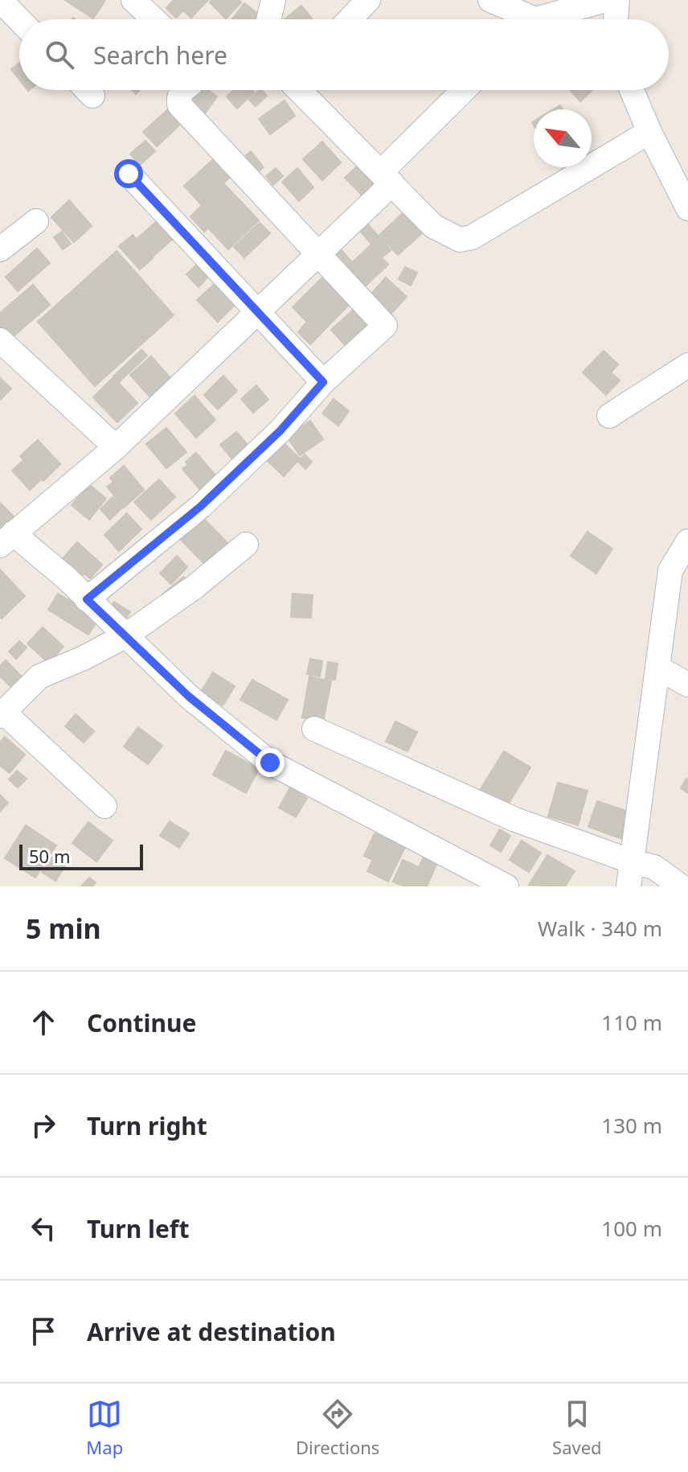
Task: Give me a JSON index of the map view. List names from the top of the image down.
{
  "scale_bar": "50 m",
  "north": "top left",
  "page": {
    "search": "Search here",
    "scale": "50 m",
    "heading": ["5 min", "Walk · 340 m"],
    "list": [
      ["Continue", "110 m"],
      ["Turn right", "130 m"],
      ["Turn left", "100 m"],
      "Arrive at destination"
    ],
    "nav": ["Map", "Directions", "Saved"]
  }
}
